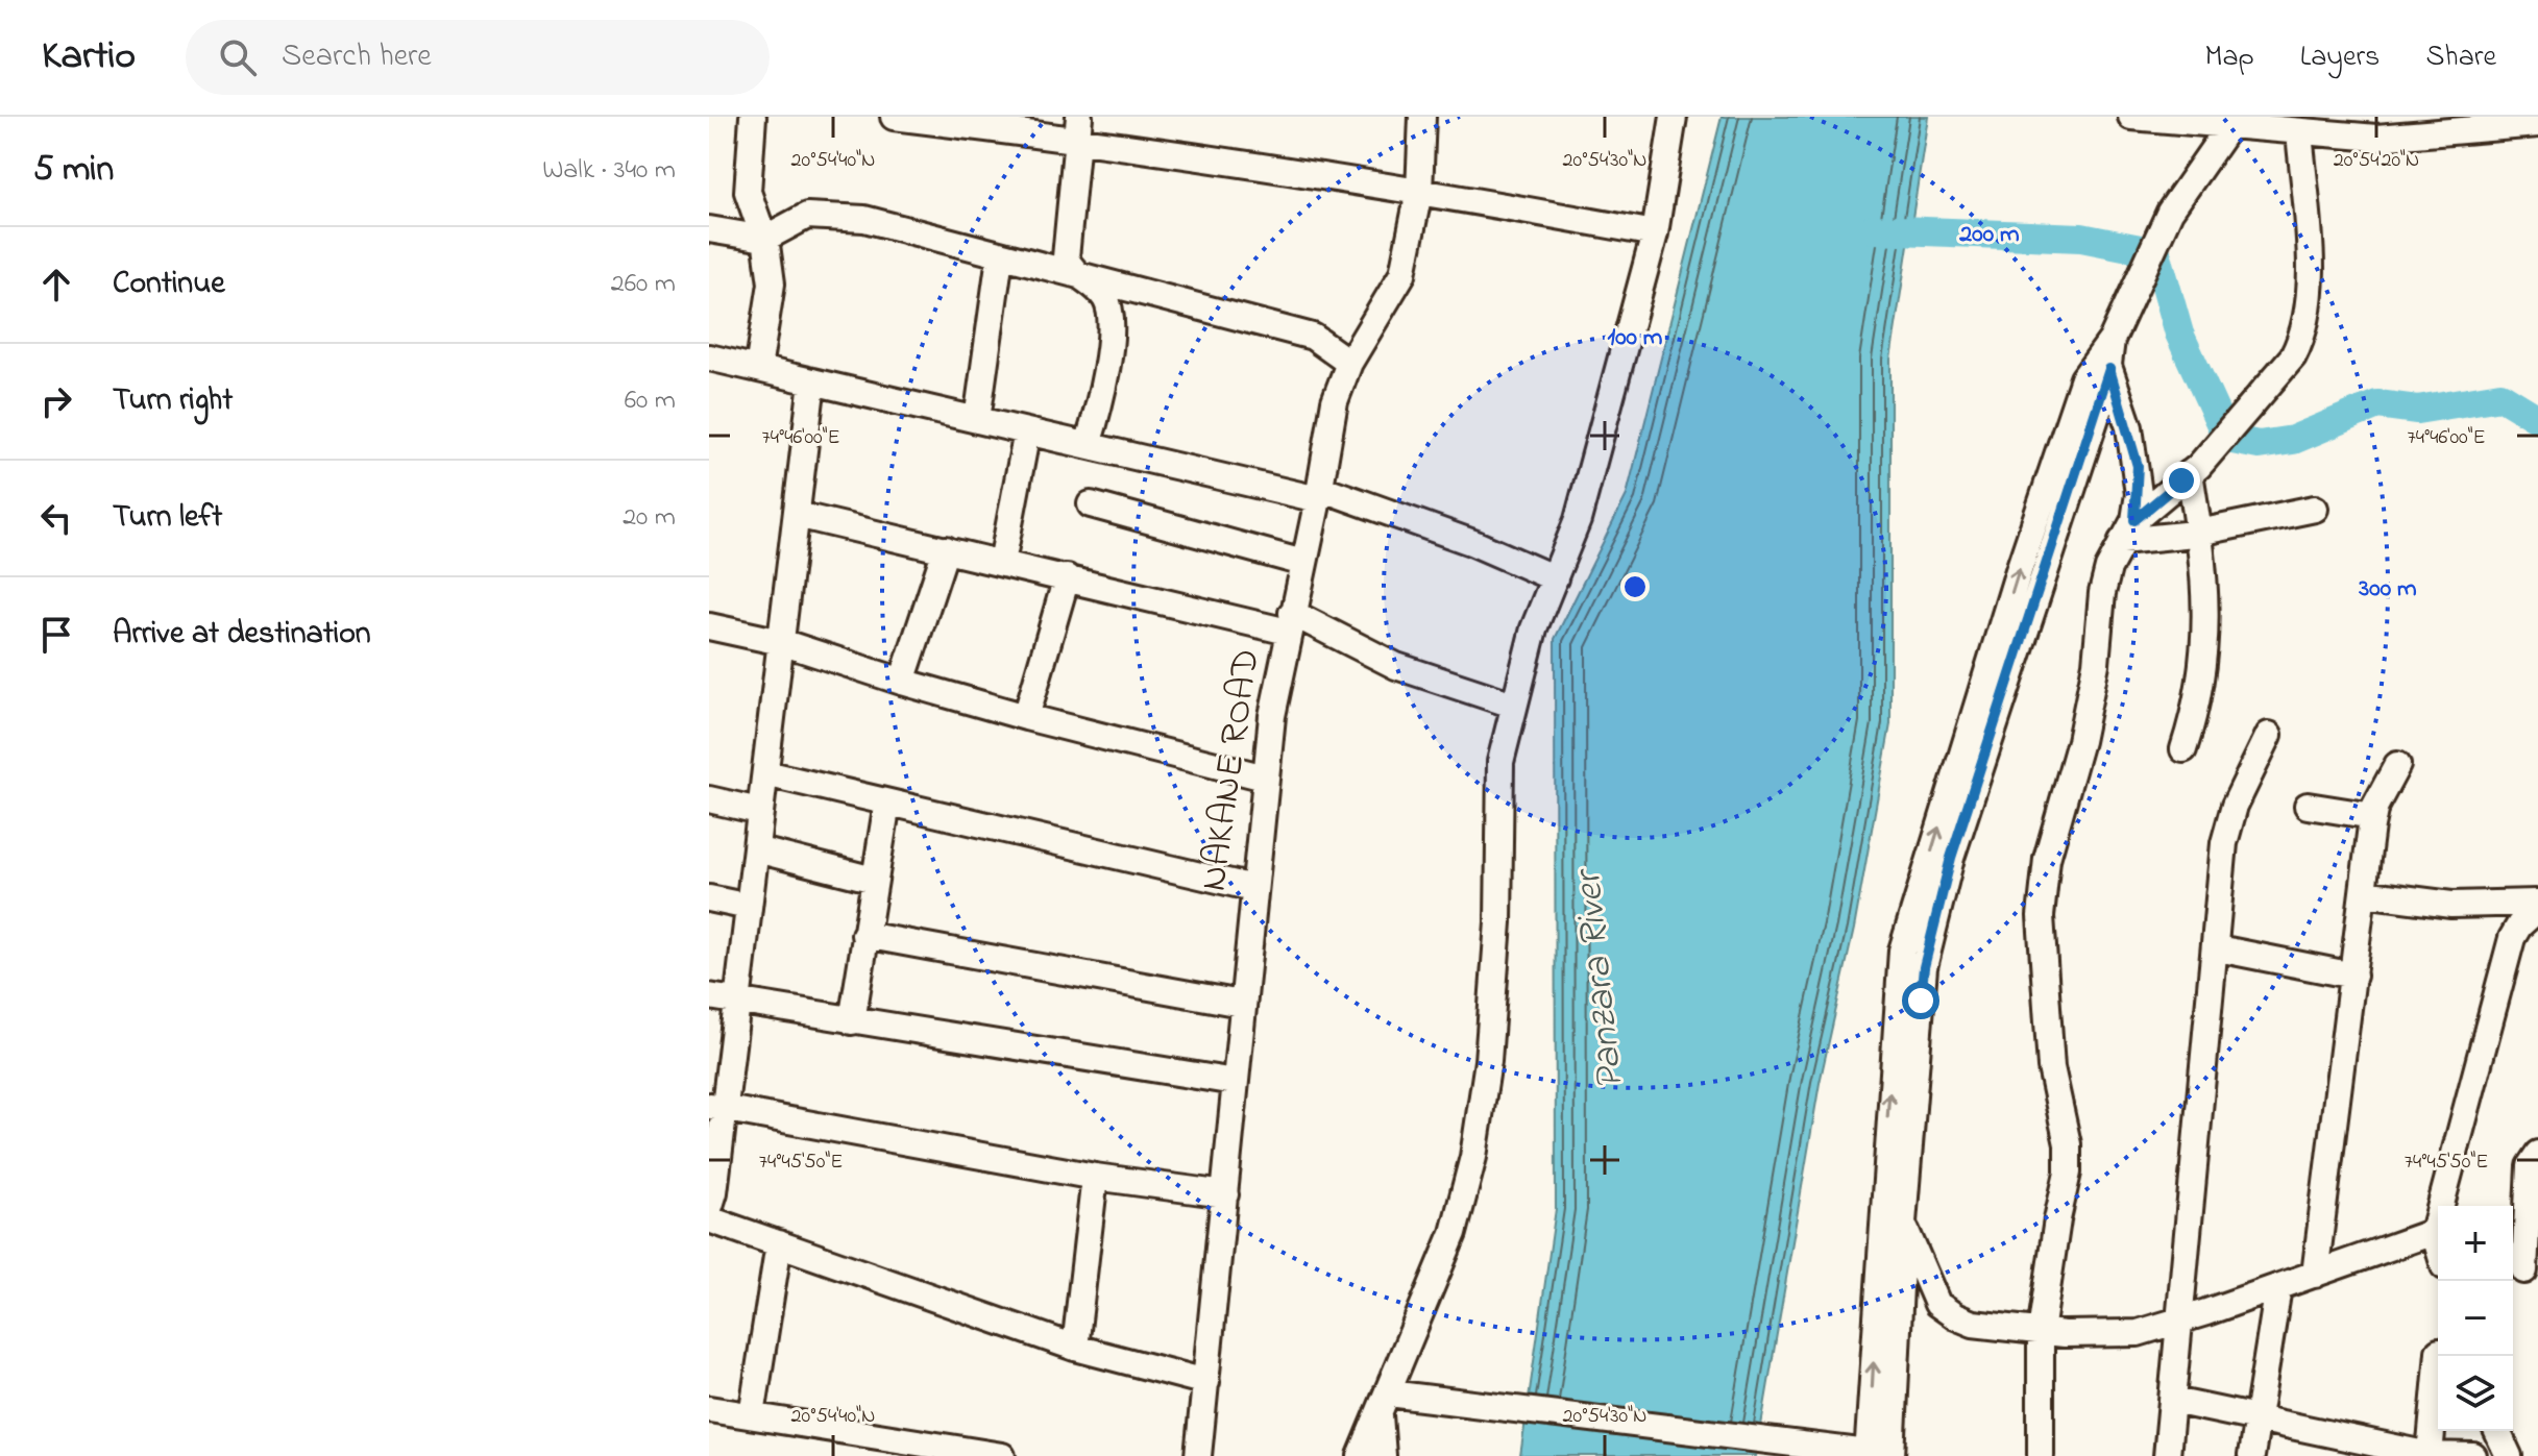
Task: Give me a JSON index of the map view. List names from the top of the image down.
{
  "streets": {
    "street": ["NAKANE ROAD"]
  },
  "water": ["Panzara River"],
  "page": {
    "header": "Kartio",
    "search": "Search here",
    "nav": ["Map", "Layers", "Share"],
    "heading": ["5 min", "Walk · 340 m"],
    "list": [
      ["Continue", "260 m"],
      ["Turn right", "60 m"],
      ["Turn left", "20 m"],
      "Arrive at destination"
    ],
    "map_buttons": ["+", "−"]
  },
  "coordinates": [
    "20°54'40\"N",
    "20°54'30\"N",
    "20°54'20\"N",
    "74°46'00\"E",
    "74°45'50\"E"
  ],
  "rings": ["200 m", "100 m", "300 m"]
}
